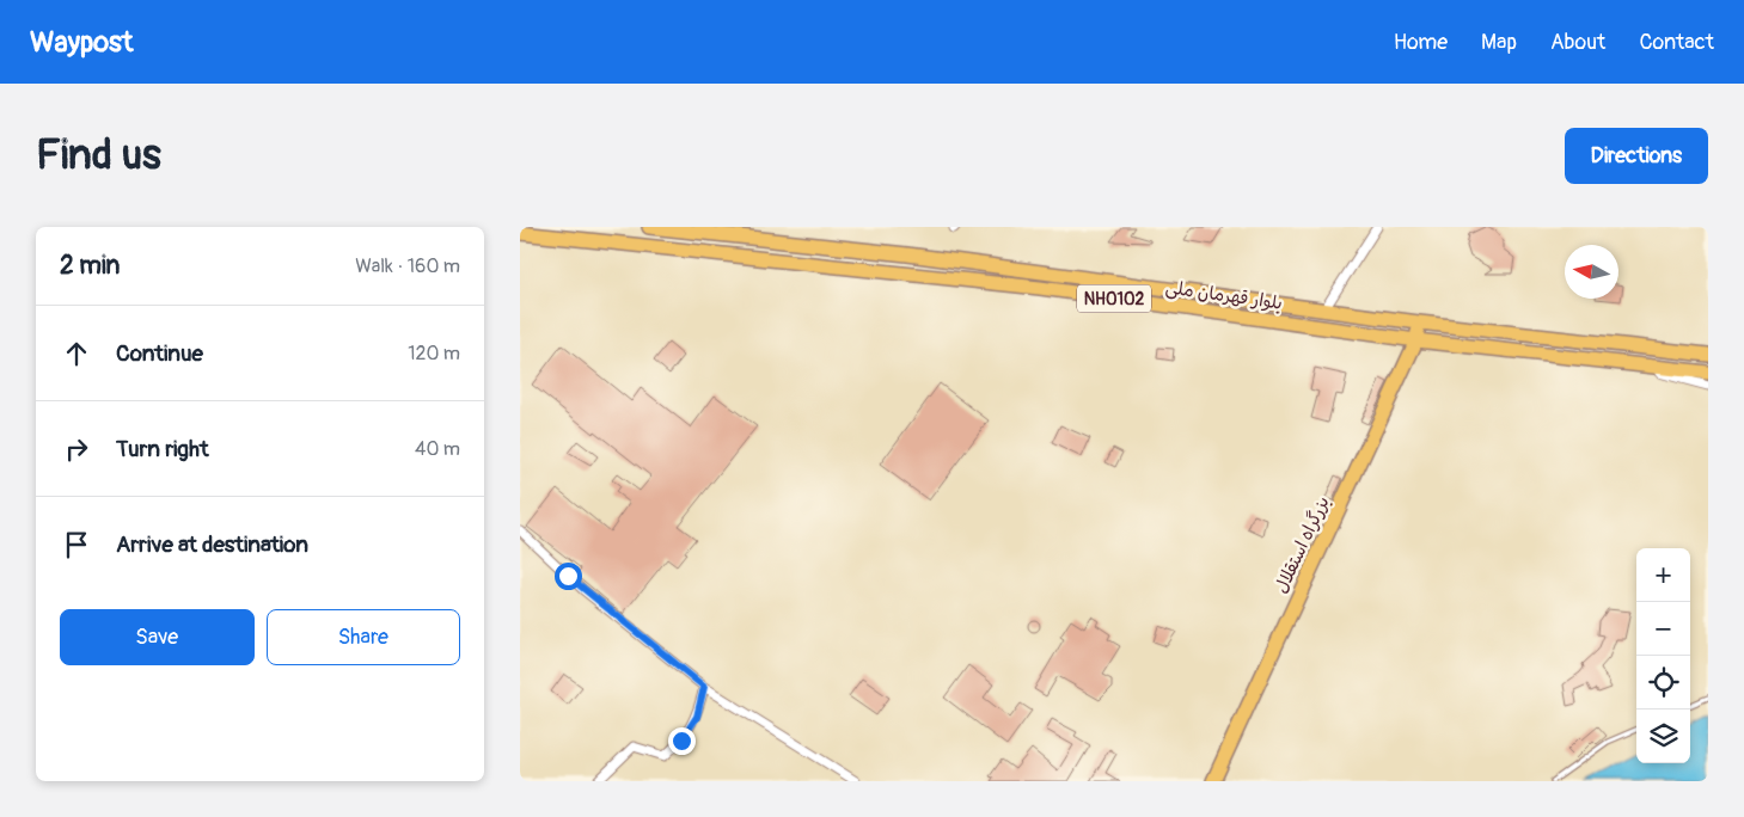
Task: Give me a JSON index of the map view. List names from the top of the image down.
{
  "streets": {
    "highway": ["بلوار قهرمان ملی", "NH0102", "بزرگراه استقلال"]
  },
  "crossings": [
    ["بلوار قهرمان ملی", "بزرگراه استقلال"]
  ],
  "north": "left",
  "page": {
    "header": "Waypost",
    "nav": [
      "Home",
      "Map",
      "About",
      "Contact"
    ],
    "buttons": [
      "Directions",
      ["Save", "Share"]
    ],
    "title": "Find us",
    "heading": ["2 min", "Walk · 160 m"],
    "list": [
      ["Continue", "120 m"],
      ["Turn right", "40 m"],
      "Arrive at destination"
    ],
    "map_buttons": ["+", "−"]
  }
}
